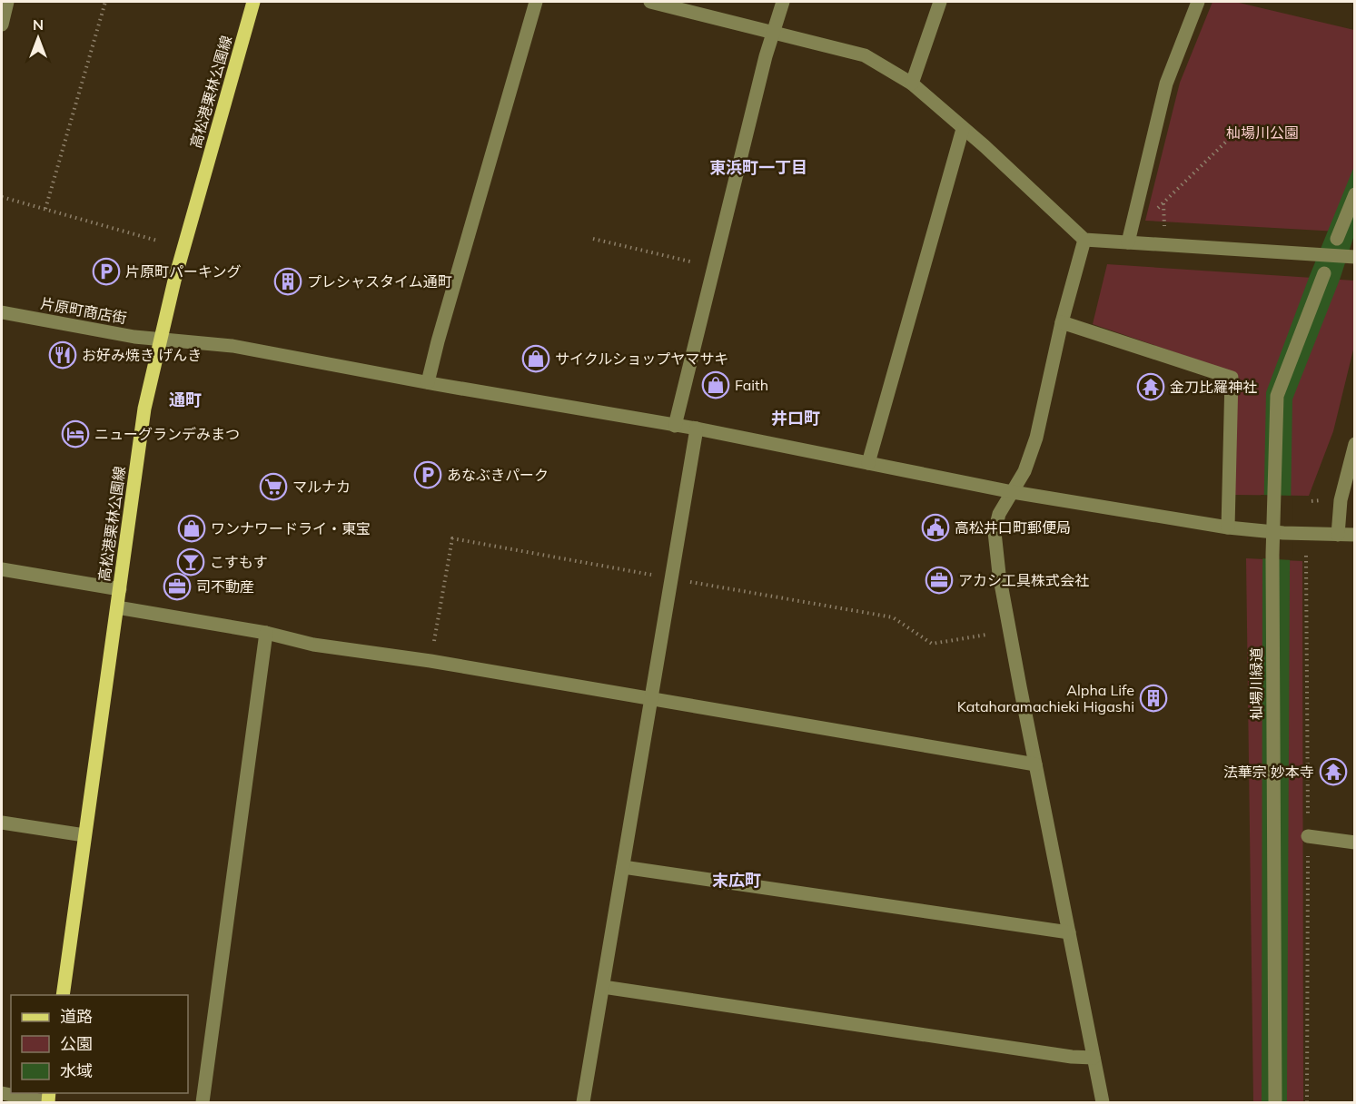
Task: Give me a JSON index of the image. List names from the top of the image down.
{
  "streets": {
    "main road": ["高松港栗林公園線"],
    "street": ["片原町商店街", "杣場川緑道"]
  },
  "crossings": [
    ["高松港栗林公園線", "片原町商店街"]
  ],
  "districts": [
    "東浜町一丁目",
    "通町",
    "井口町",
    "末広町"
  ],
  "parks": ["杣場川公園"],
  "places": {
    "parking": ["片原町パーキング", "あなぶきパーク"],
    "building": ["プレシャスタイム通町", "Alpha Life Kataharamachieki Higashi"],
    "restaurant": ["お好み焼き げんき"],
    "shop": ["サイクルショップヤマサキ", "Faith", "ワンナワードライ・東宝"],
    "temple": ["金刀比羅神社", "法華宗 妙本寺"],
    "hotel": ["ニューグランデみまつ"],
    "supermarket": ["マルナカ"],
    "public building": ["高松井口町郵便局"],
    "bar": ["こすもす"],
    "office": ["アカシ工具株式会社", "司不動産"]
  },
  "legend": ["道路", "公園", "水域"],
  "north": "top"
}
